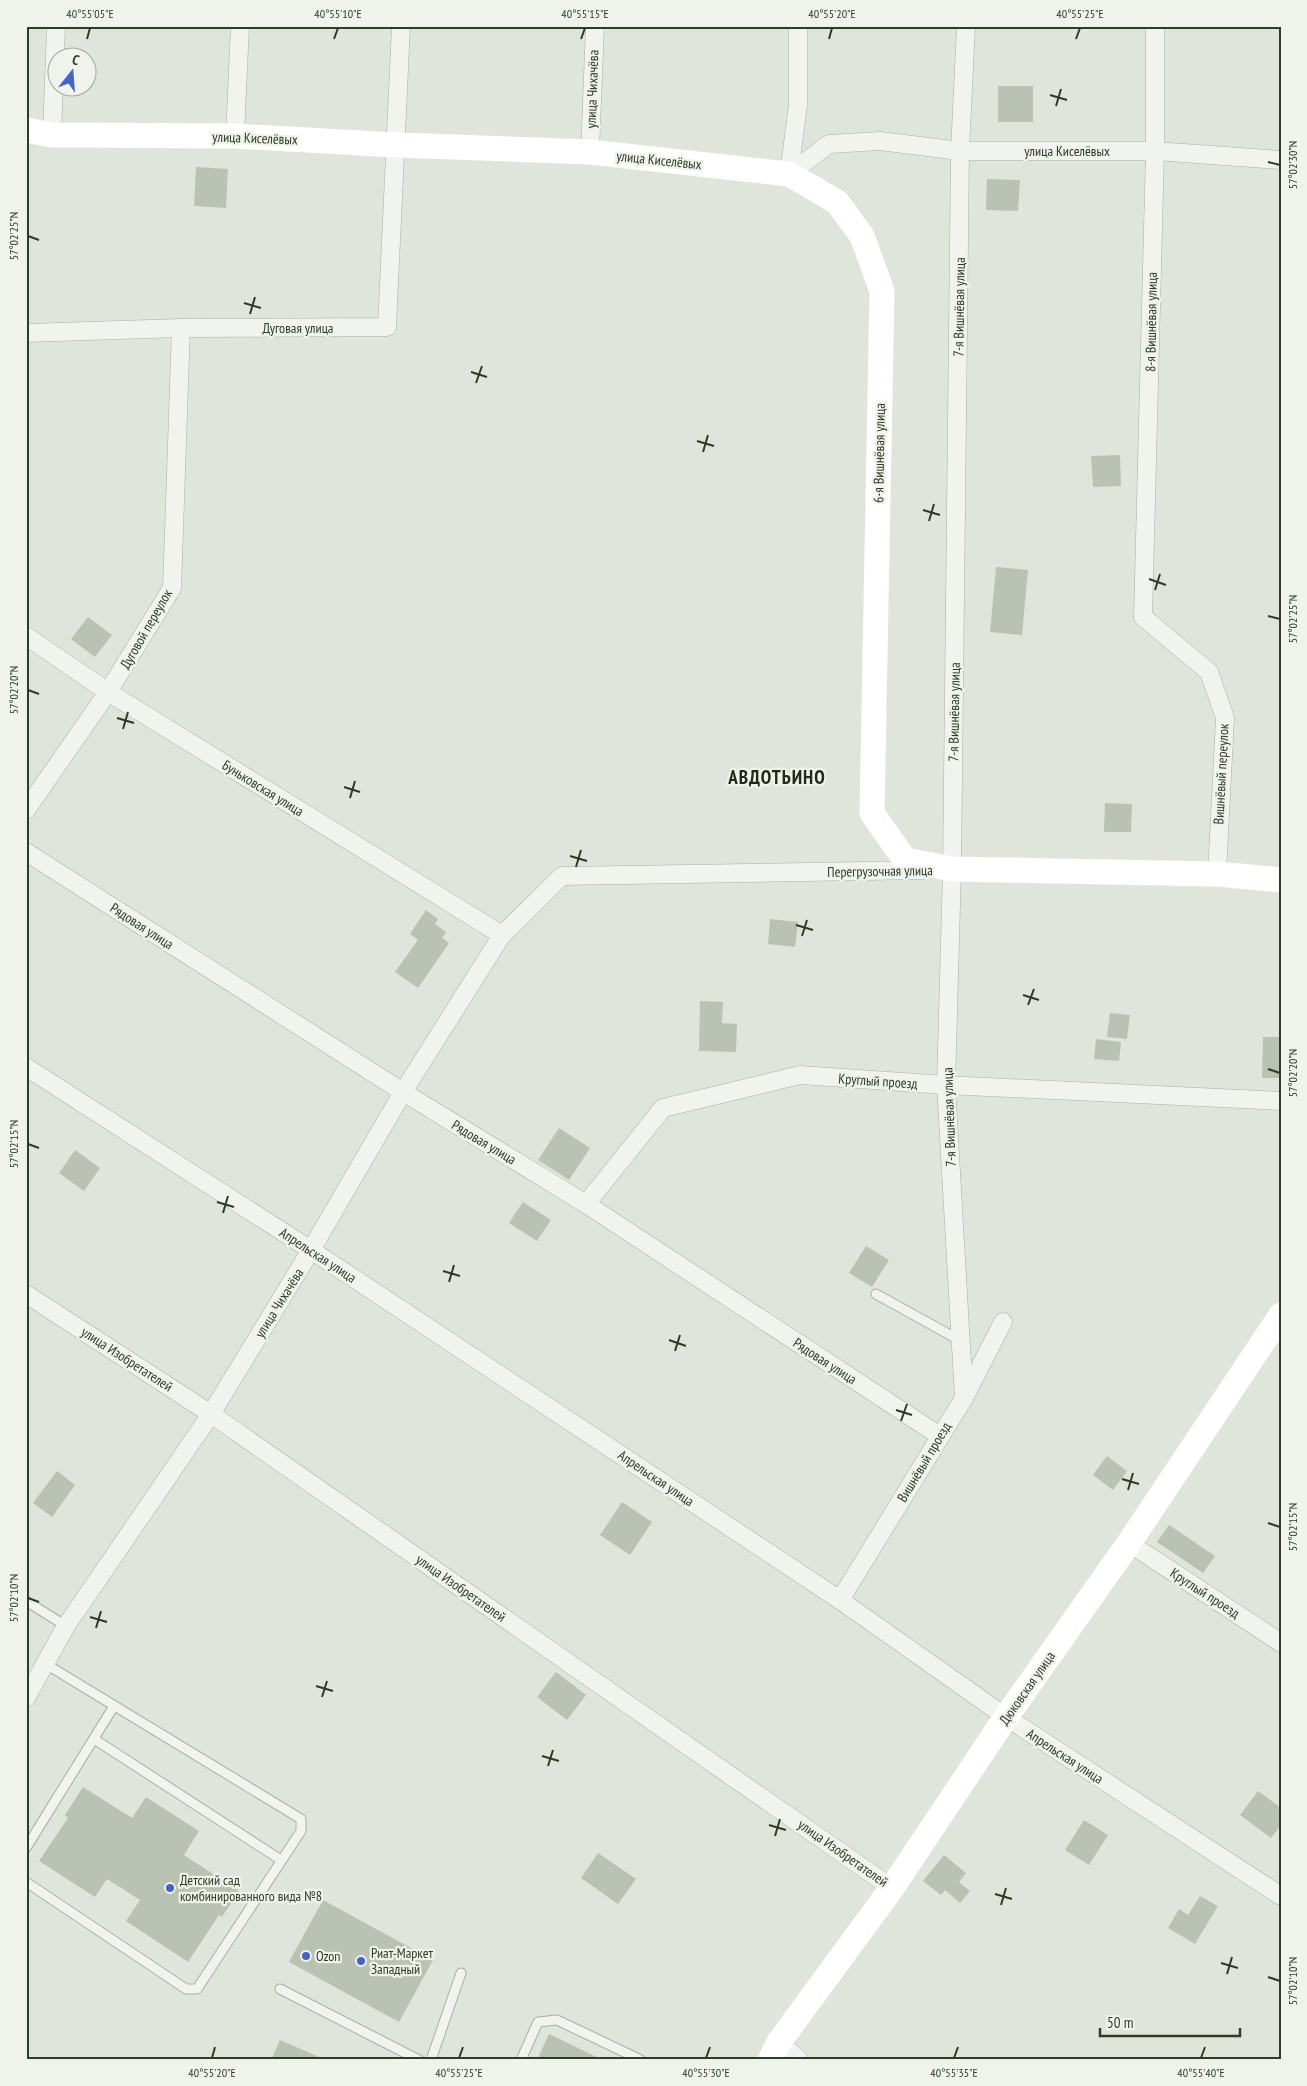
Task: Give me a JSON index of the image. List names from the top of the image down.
{
  "streets": {
    "street": [
      "улица Чихачёва",
      "улица Киселёвых",
      "7-я Вишнёвая улица",
      "8-я Вишнёвая улица",
      "Дуговая улица",
      "6-я Вишнёвая улица",
      "Дуговой переулок",
      "Вишнёвый переулок",
      "Буньковская улица",
      "Перегрузочная улица",
      "Рядовая улица",
      "Круглый проезд",
      "Апрельская улица",
      "улица Изобретателей",
      "Вишнёвый проезд",
      "Дюковская улица"
    ]
  },
  "crossings": [
    ["улица Чихачёва", "улица Киселёвых"],
    ["улица Чихачёва", "Буньковская улица"],
    ["улица Чихачёва", "Перегрузочная улица"],
    ["улица Чихачёва", "Рядовая улица"],
    ["улица Чихачёва", "Апрельская улица"],
    ["улица Чихачёва", "улица Изобретателей"],
    ["улица Киселёвых", "7-я Вишнёвая улица"],
    ["улица Киселёвых", "8-я Вишнёвая улица"],
    ["улица Киселёвых", "Дуговая улица"],
    ["улица Киселёвых", "6-я Вишнёвая улица"],
    ["7-я Вишнёвая улица", "6-я Вишнёвая улица"],
    ["7-я Вишнёвая улица", "Перегрузочная улица"],
    ["7-я Вишнёвая улица", "Круглый проезд"],
    ["7-я Вишнёвая улица", "Вишнёвый проезд"],
    ["8-я Вишнёвая улица", "Вишнёвый переулок"],
    ["Дуговая улица", "Дуговой переулок"],
    ["6-я Вишнёвая улица", "Перегрузочная улица"],
    ["Дуговой переулок", "Буньковская улица"],
    ["Вишнёвый переулок", "Перегрузочная улица"],
    ["Буньковская улица", "Перегрузочная улица"],
    ["Рядовая улица", "Круглый проезд"],
    ["Рядовая улица", "Вишнёвый проезд"],
    ["Круглый проезд", "Дюковская улица"],
    ["Апрельская улица", "Вишнёвый проезд"],
    ["Апрельская улица", "Дюковская улица"],
    ["улица Изобретателей", "Дюковская улица"]
  ],
  "districts": ["АВДОТЬИНО"],
  "places": ["Детский сад комбинированного вида №8", "Ozon", "Риат-Маркет Западный"],
  "scale_bar": "50 m",
  "north": "top",
  "coordinates": [
    "40°55'05\"E",
    "40°55'10\"E",
    "40°55'15\"E",
    "40°55'20\"E",
    "40°55'25\"E",
    "57°02'30\"N",
    "57°02'25\"N",
    "57°02'20\"N",
    "57°02'15\"N",
    "57°02'10\"N",
    "40°55'30\"E",
    "40°55'35\"E",
    "40°55'40\"E"
  ]
}
